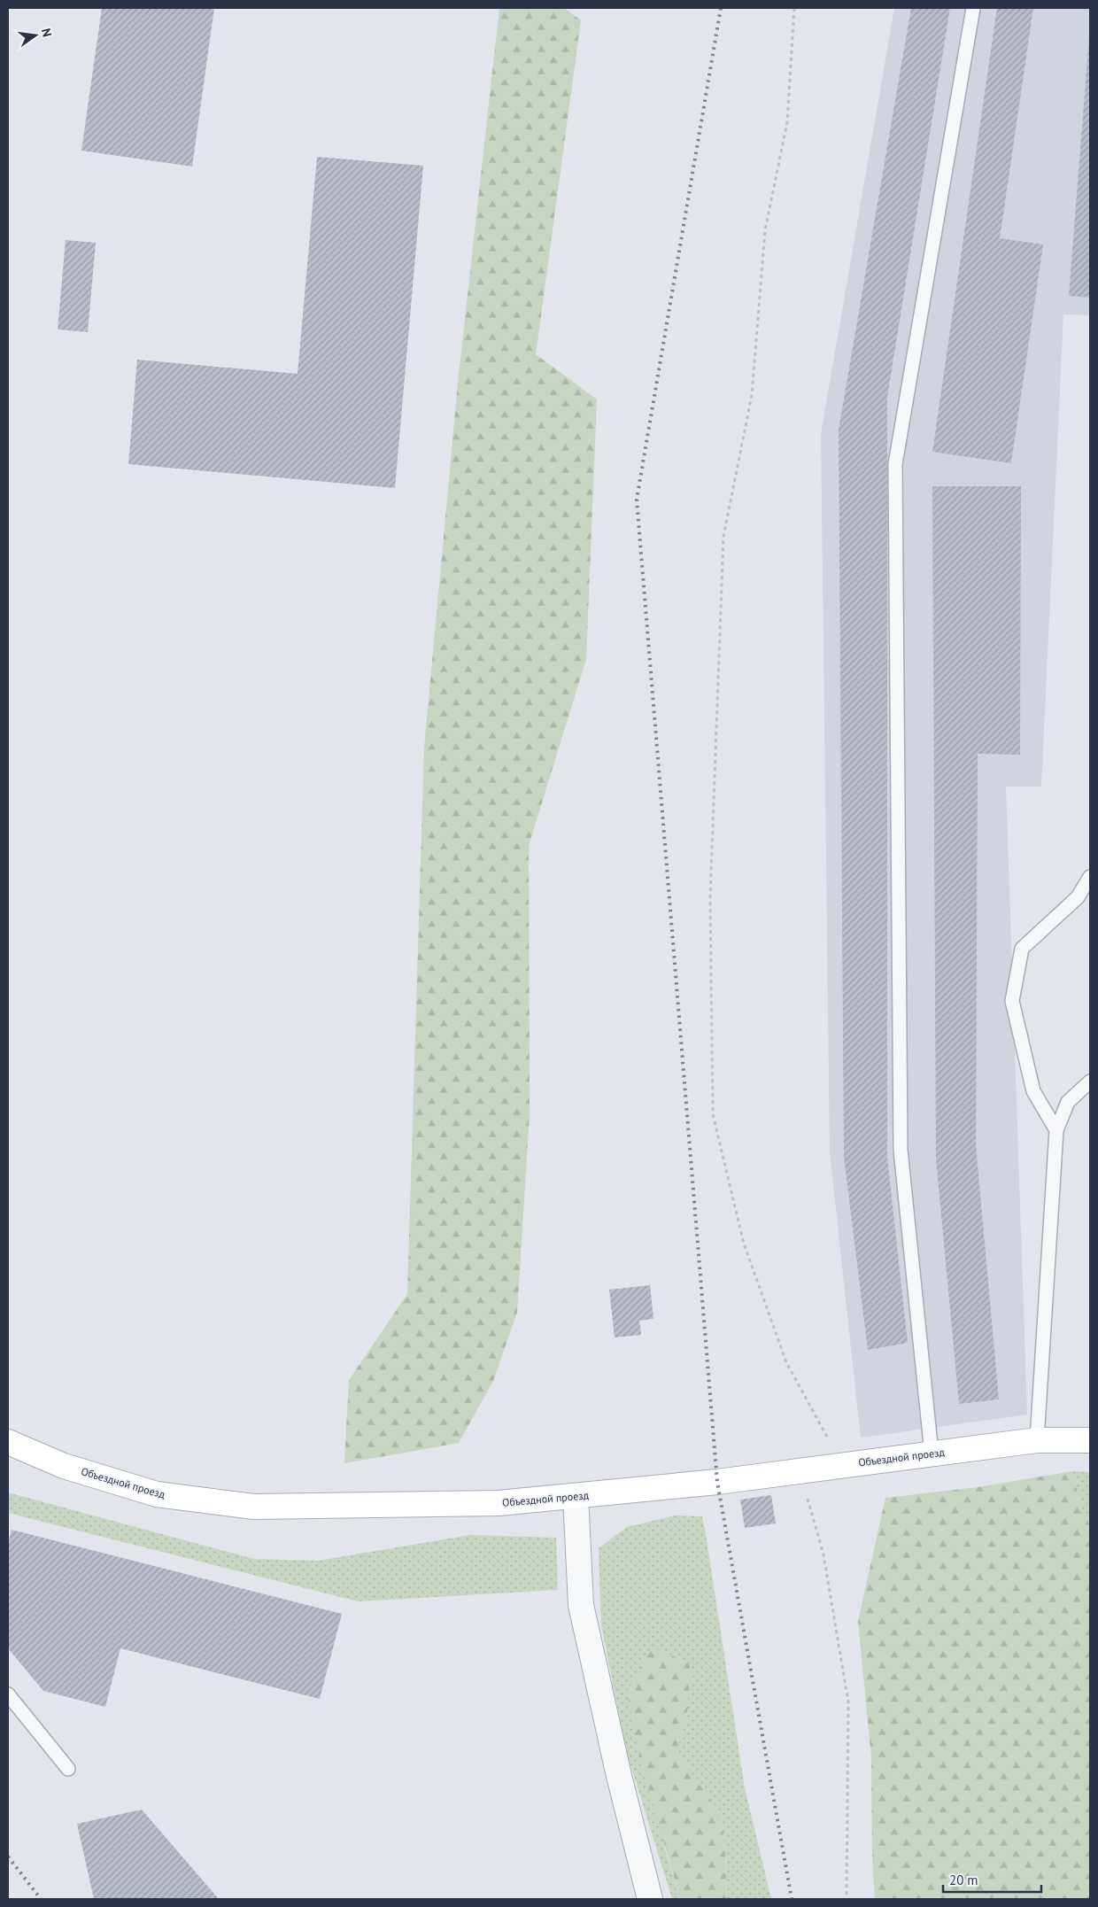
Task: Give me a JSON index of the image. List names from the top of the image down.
{
  "streets": {
    "main road": ["Объездной проезд"]
  },
  "scale_bar": "20 m",
  "north": "right"
}
